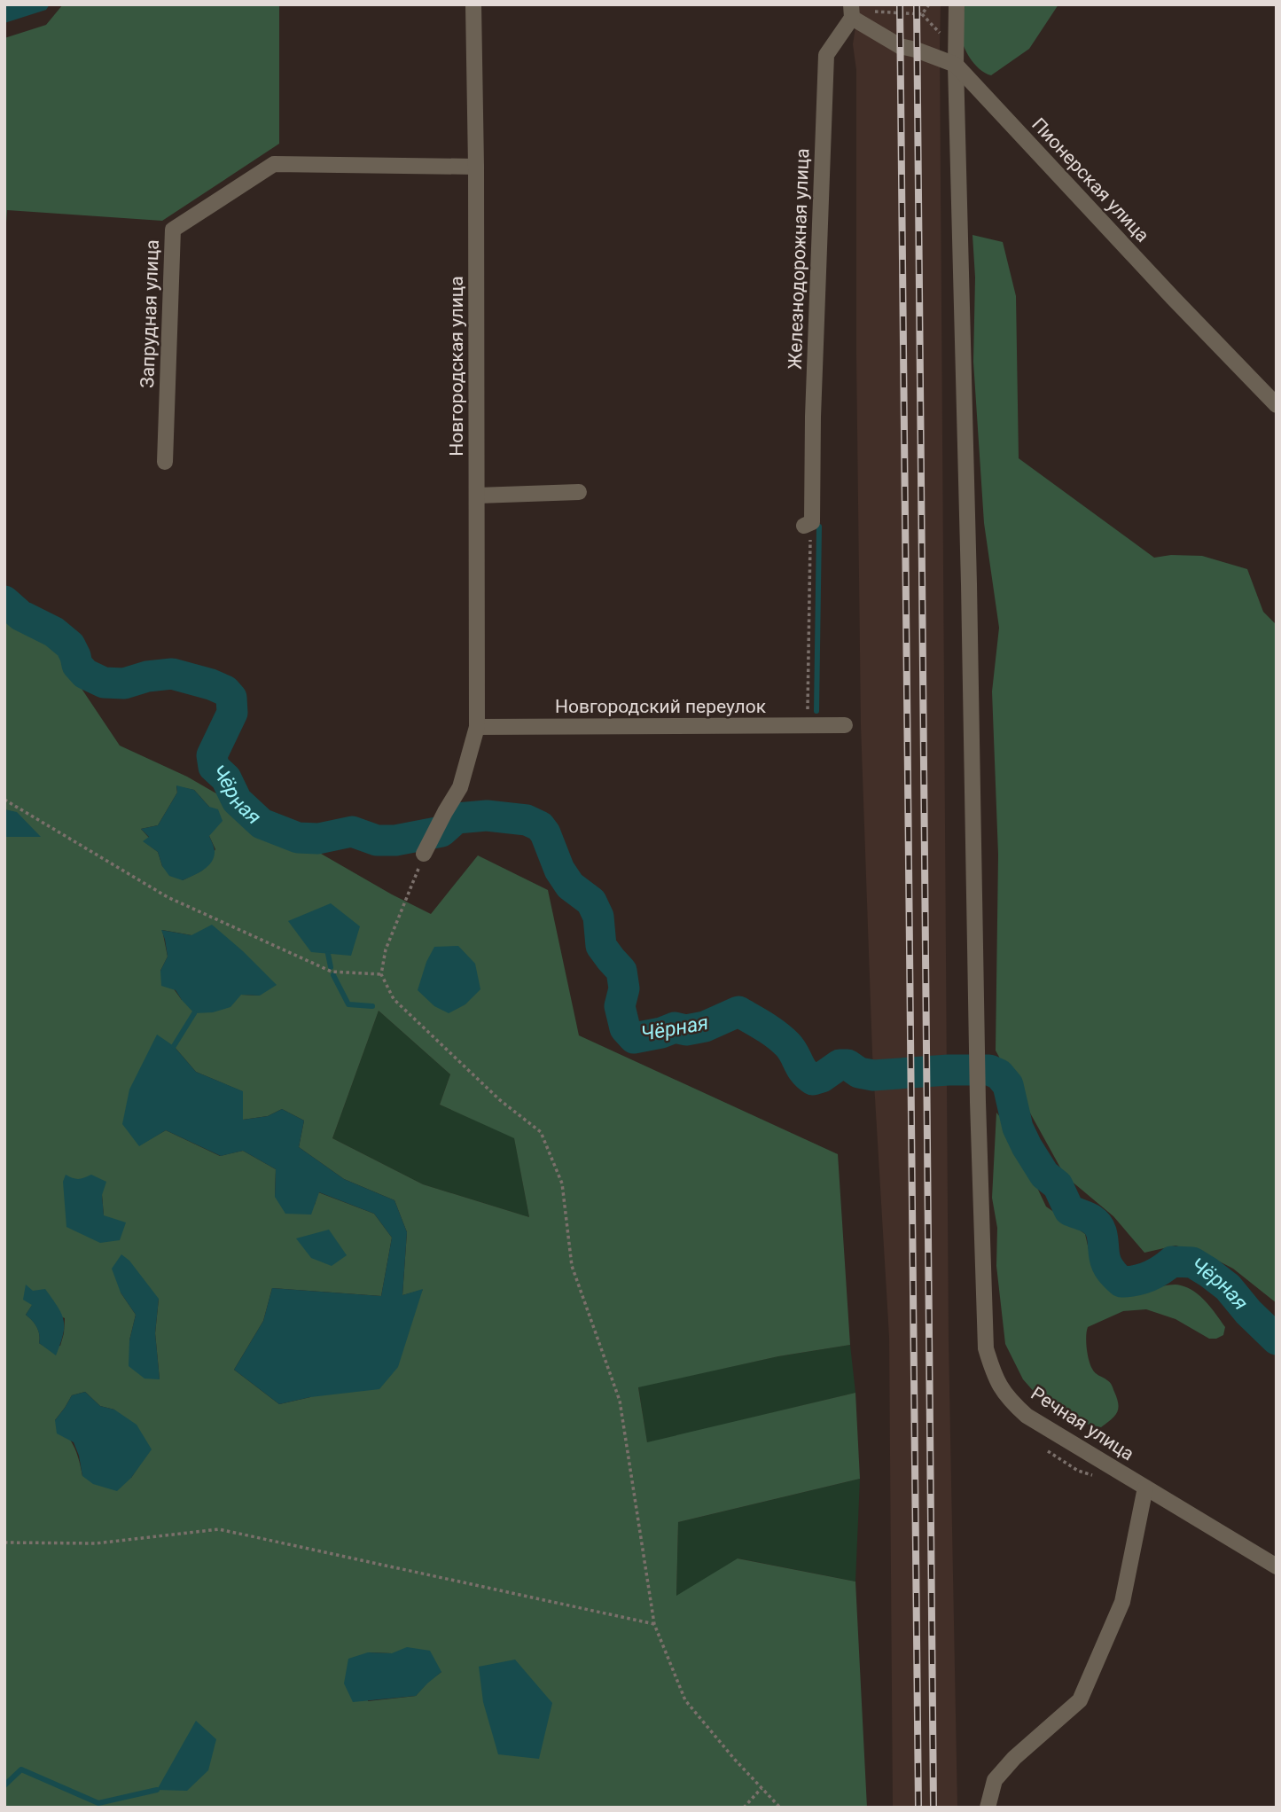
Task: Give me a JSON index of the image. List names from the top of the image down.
{
  "streets": {
    "street": [
      "Пионерская улица",
      "Железнодорожная улица",
      "Запрудная улица",
      "Новгородская улица",
      "Новгородский переулок",
      "Речная улица"
    ]
  },
  "crossings": [
    ["Пионерская улица", "Железнодорожная улица"],
    ["Пионерская улица", "Речная улица"],
    ["Запрудная улица", "Новгородская улица"],
    ["Новгородская улица", "Новгородский переулок"]
  ],
  "water": ["Чёрная"]
}
